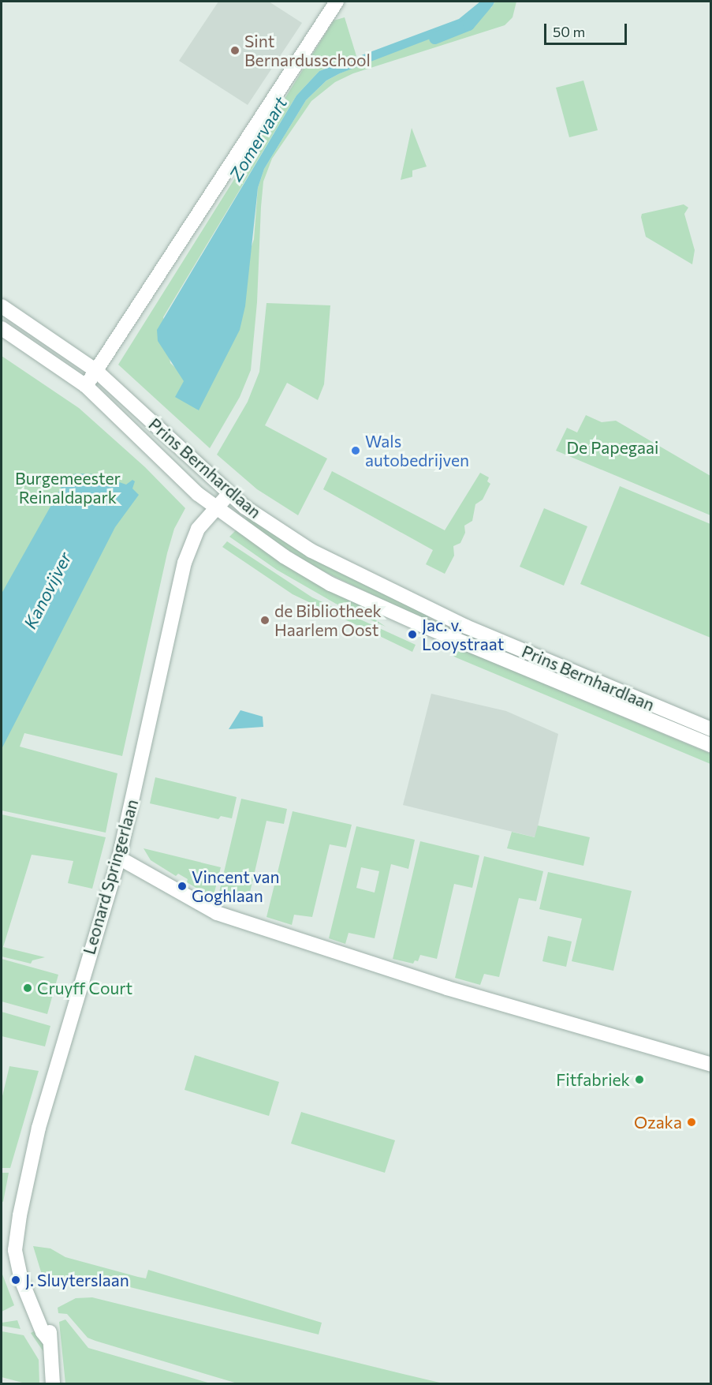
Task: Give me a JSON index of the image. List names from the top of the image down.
{
  "streets": {
    "street": ["Prins Bernhardlaan", "Leonard Springerlaan"]
  },
  "crossings": [
    ["Prins Bernhardlaan", "Leonard Springerlaan"]
  ],
  "water": ["Zomervaart", "Kanovijver"],
  "parks": ["De Papegaai", "Burgemeester Reinaldapark"],
  "places": [
    "Sint Bernardusschool",
    "Wals autobedrijven",
    "de Bibliotheek Haarlem Oost",
    "Jac. v. Looystraat",
    "Vincent van Goghlaan",
    "Cruyff Court",
    "Fitfabriek",
    "Ozaka",
    "J. Sluyterslaan"
  ],
  "scale_bar": "50 m"
}
